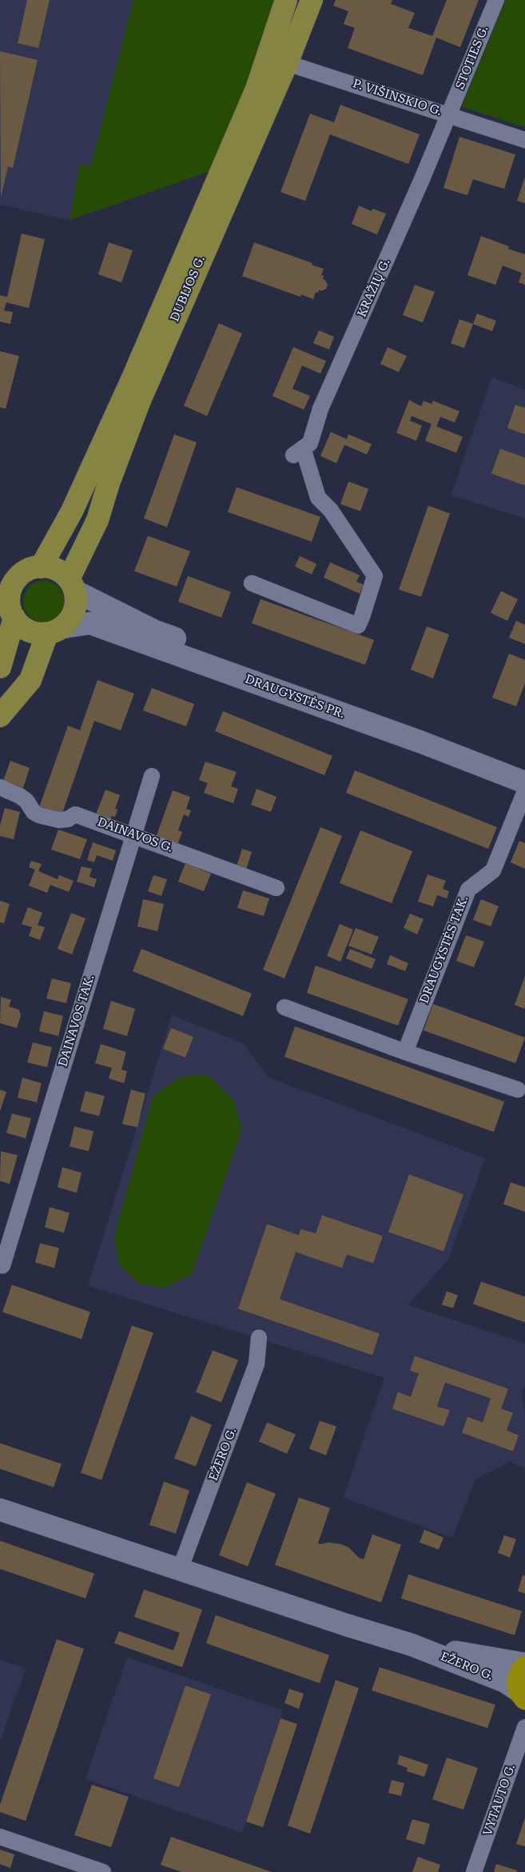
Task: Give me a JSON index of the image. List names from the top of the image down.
{
  "streets": {
    "highway": ["EŽERO G."],
    "main road": ["DUBIJOS G.", "DRAUGYSTĖS PR."],
    "street": [
      "STOTIES G.",
      "P. VIŠINSKIO G.",
      "KRAŽIŲ G.",
      "DAINAVOS G.",
      "DRAUGYSTĖS TAK.",
      "DAINAVOS TAK.",
      "VYTAUTO G."
    ]
  },
  "crossings": [
    ["STOTIES G.", "P. VIŠINSKIO G."],
    ["STOTIES G.", "KRAŽIŲ G."],
    ["P. VIŠINSKIO G.", "KRAŽIŲ G."],
    ["P. VIŠINSKIO G.", "DUBIJOS G."],
    ["DUBIJOS G.", "DRAUGYSTĖS PR."],
    ["DAINAVOS G.", "DAINAVOS TAK."]
  ]
}
